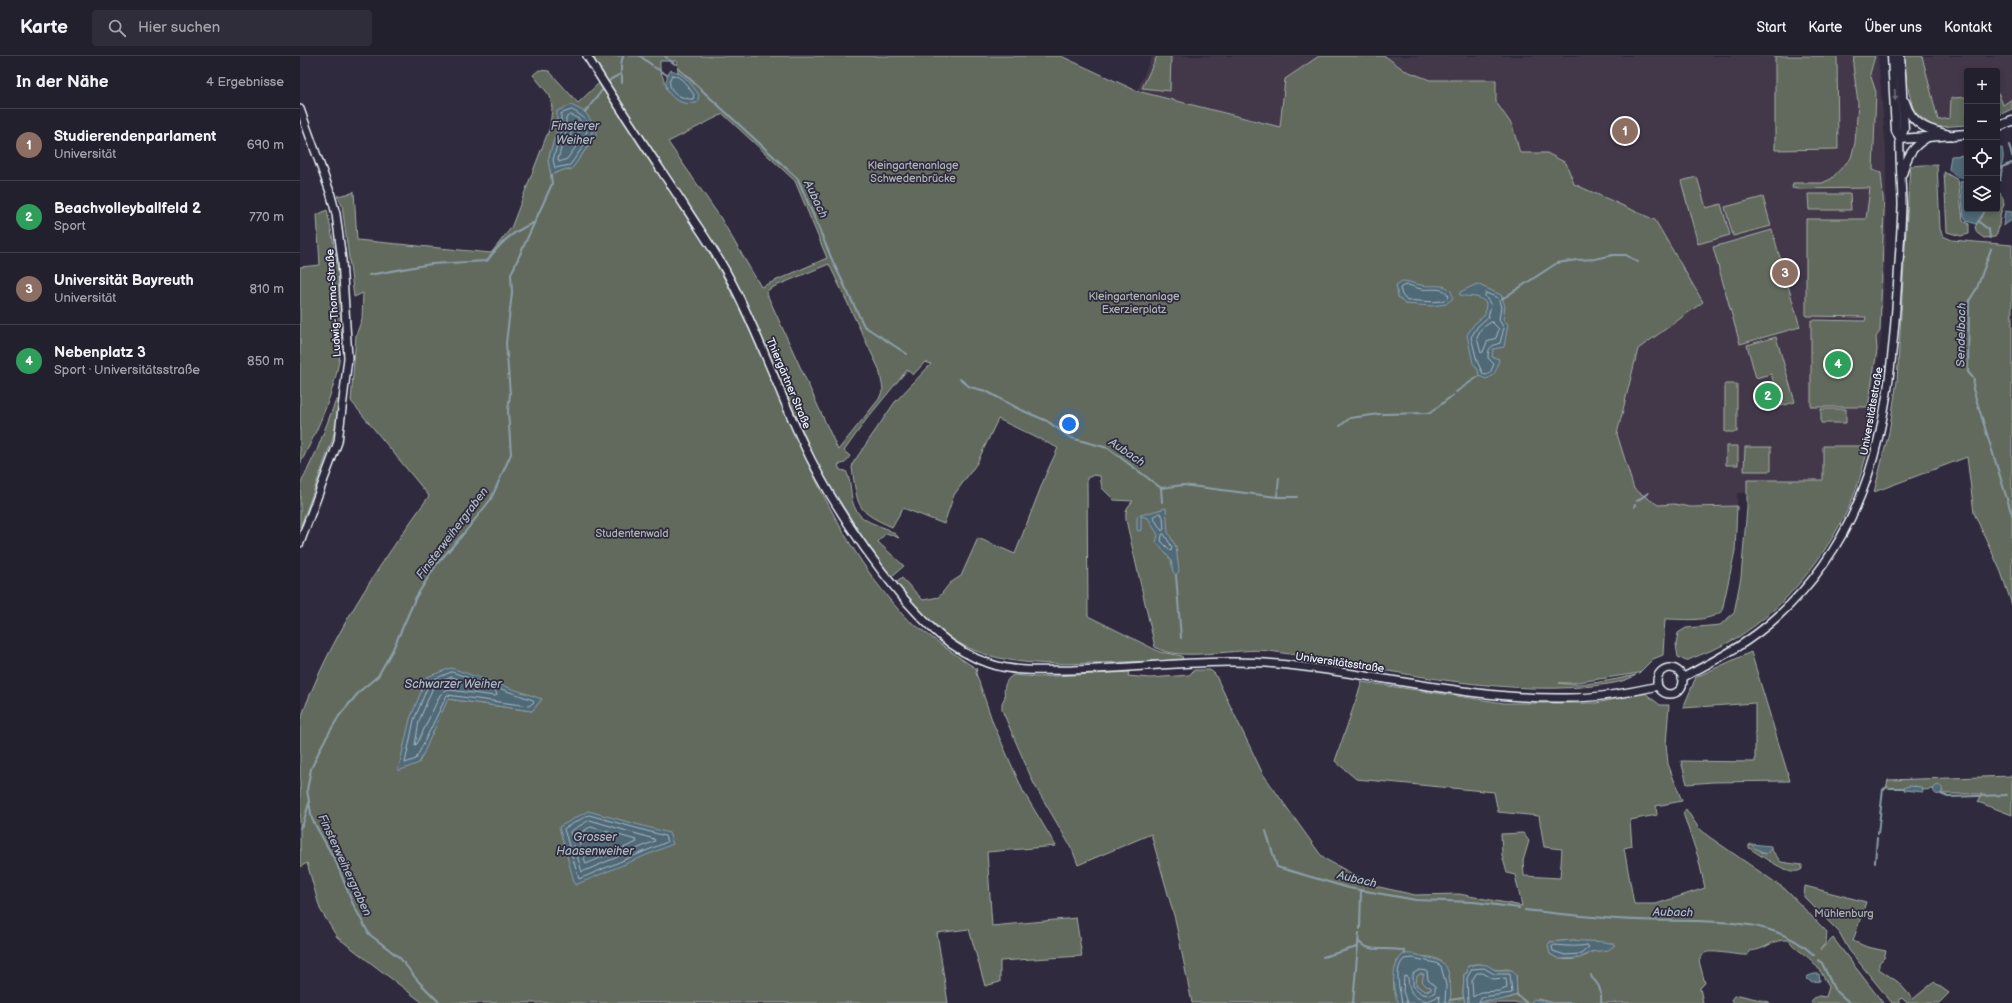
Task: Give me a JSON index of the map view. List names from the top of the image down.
{
  "streets": {
    "main road": ["Ludwig-Thoma-Straße", "Thiergärtner Straße", "Universitätsstraße"]
  },
  "crossings": [
    ["Thiergärtner Straße", "Universitätsstraße"]
  ],
  "water": [
    "Finsterer Weiher",
    "Aubach",
    "Sendelbach",
    "Finsterweihergraben",
    "Schwarzer Weiher",
    "Grosser Haasenweiher"
  ],
  "parks": [
    "Kleingartenanlage Schwedenbrücke",
    "Kleingartenanlage Exerzierplatz",
    "Studentenwald",
    "Mühlenburg"
  ],
  "page": {
    "header": "Karte",
    "search": "Hier suchen",
    "nav": [
      "Start",
      "Karte",
      "Über uns",
      "Kontakt"
    ],
    "heading": ["In der Nähe", "4 Ergebnisse"],
    "map_buttons": ["+", "−"],
    "list": [
      {
        "mark": "1",
        "name": "Studierendenparlament",
        "note": "Universität",
        "value": "690 m"
      },
      {
        "mark": "2",
        "name": "Beachvolleyballfeld 2",
        "note": "Sport",
        "value": "770 m"
      },
      {
        "mark": "3",
        "name": "Universität Bayreuth",
        "note": "Universität",
        "value": "810 m"
      },
      {
        "mark": "4",
        "name": "Nebenplatz 3",
        "note": "Sport · Universitätsstraße",
        "value": "850 m"
      }
    ],
    "pins": [
      "1",
      "3",
      "4",
      "2"
    ]
  }
}
